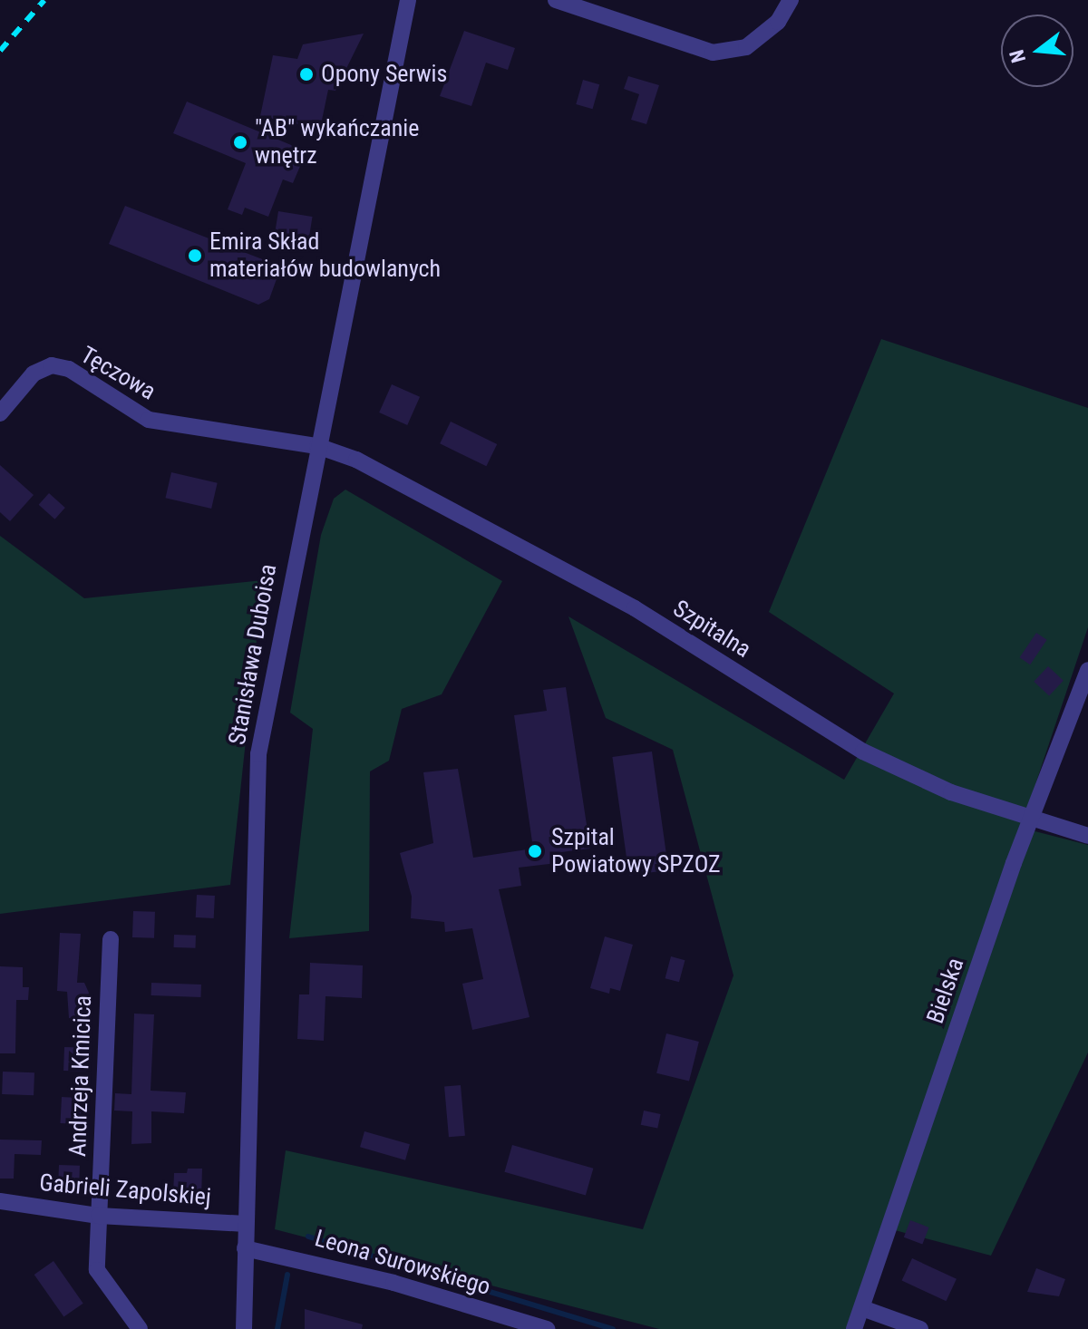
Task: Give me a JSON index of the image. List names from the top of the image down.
{
  "streets": {
    "street": [
      "Tęczowa",
      "Szpitalna",
      "Stanisława Duboisa",
      "Bielska",
      "Andrzeja Kmicica",
      "Gabrieli Zapolskiej",
      "Leona Surowskiego"
    ]
  },
  "crossings": [
    ["Tęczowa", "Szpitalna"],
    ["Tęczowa", "Stanisława Duboisa"],
    ["Szpitalna", "Stanisława Duboisa"],
    ["Szpitalna", "Bielska"],
    ["Stanisława Duboisa", "Gabrieli Zapolskiej"],
    ["Stanisława Duboisa", "Leona Surowskiego"],
    ["Andrzeja Kmicica", "Gabrieli Zapolskiej"]
  ],
  "places": [
    "Opony Serwis",
    "\"AB\" wykańczanie wnętrz",
    "Emira Skład materiałów budowlanych",
    "Szpital Powiatowy SPZOZ"
  ],
  "north": "left"
}
